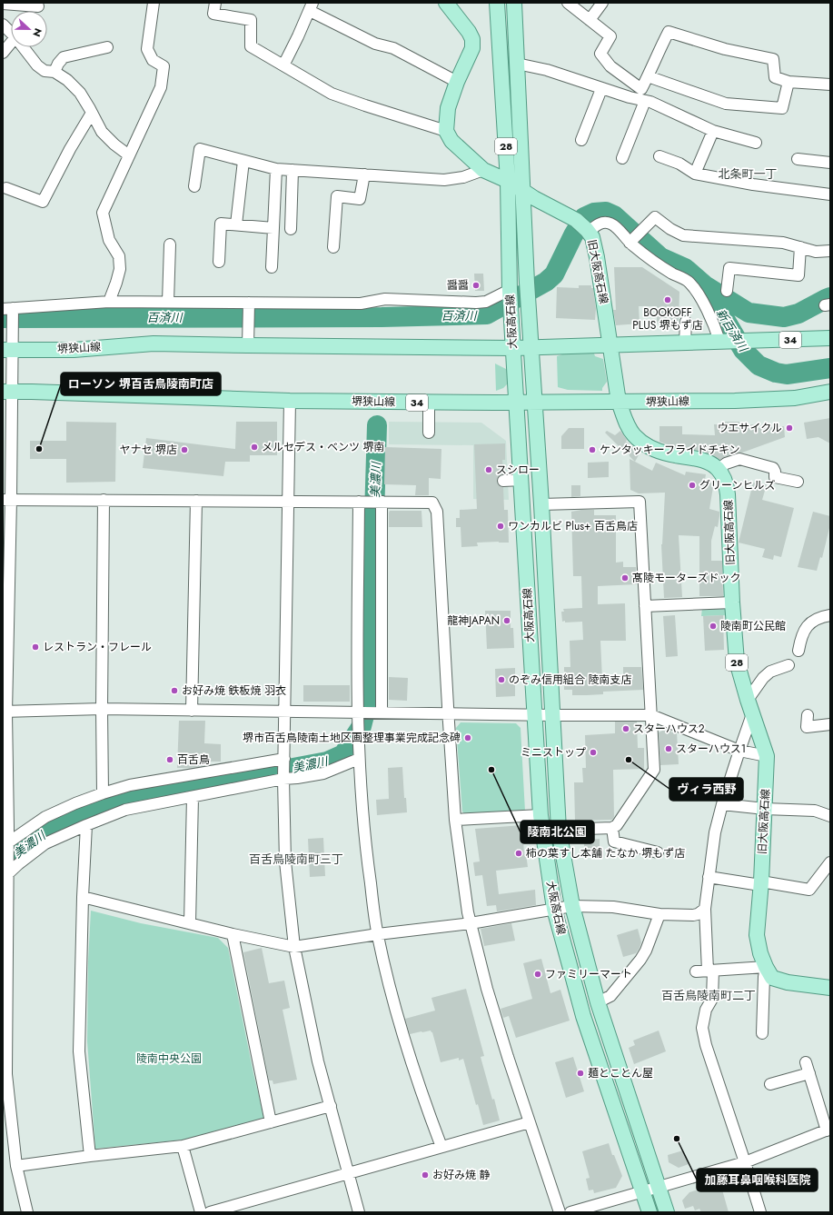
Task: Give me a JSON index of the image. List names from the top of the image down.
{
  "streets": {
    "main road": [
      "28",
      "旧大阪高石線",
      "大阪高石線",
      "34",
      "堺狭山線"
    ]
  },
  "crossings": [
    ["旧大阪高石線", "大阪高石線"],
    ["旧大阪高石線", "堺狭山線"],
    ["大阪高石線", "堺狭山線"]
  ],
  "districts": ["北条町一丁", "百舌鳥陵南町三丁", "百舌鳥陵南町二丁"],
  "water": ["百済川", "新百済川", "美濃川"],
  "parks": ["陵南中央公園"],
  "places": [
    "醤醤",
    "BOOKOFF PLUS 堺もず店",
    "ウエサイクル",
    "メルセデス・ベンツ 堺南",
    "ローソン 堺百舌鳥陵南町店",
    "ヤナセ 堺店",
    "ケンタッキーフライドチキン",
    "スシロー",
    "グリーンヒルズ",
    "ワンカルビ Plus+ 百舌鳥店",
    "髙陵モーターズドック",
    "龍神JAPAN",
    "陵南町公民館",
    "レストラン・フレール",
    "のぞみ信用組合 陵南支店",
    "お好み焼 鉄板焼 羽衣",
    "スターハウス2",
    "堺市百舌鳥陵南土地区画整理事業完成記念碑",
    "スターハウス1",
    "ミニストップ",
    "百舌鳥",
    "ヴィラ西野",
    "陵南北公園",
    "柿の葉すし本舗 たなか 堺もず店",
    "ファミリーマート",
    "麺とことん屋",
    "加藤耳鼻咽喉科医院",
    "お好み焼 静"
  ],
  "north": "right"
}
